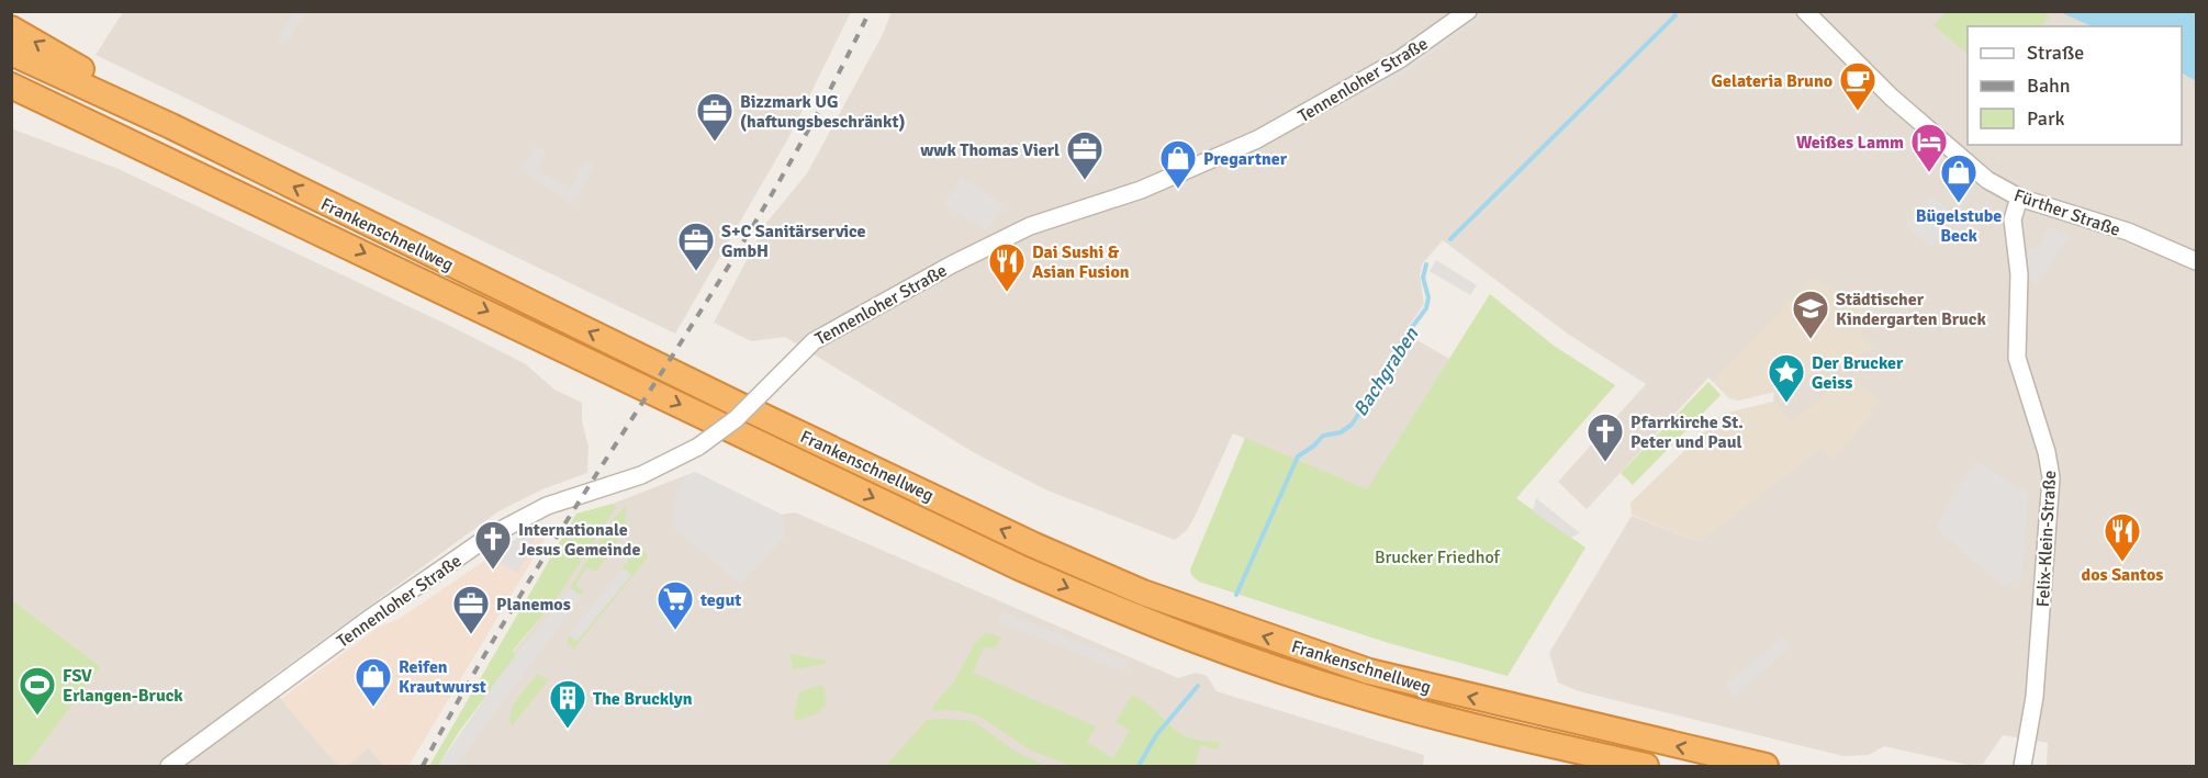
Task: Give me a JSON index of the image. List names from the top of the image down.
{
  "streets": {
    "highway": ["Frankenschnellweg"],
    "street": ["Tennenloher Straße", "Fürther Straße", "Felix-Klein-Straße"]
  },
  "crossings": [
    ["Fürther Straße", "Felix-Klein-Straße"]
  ],
  "water": ["Bachgraben"],
  "parks": ["Brucker Friedhof"],
  "places": {
    "cafe": ["Gelateria Bruno"],
    "office": [
      "Bizzmark UG (haftungsbeschränkt)",
      "wwk Thomas Vierl",
      "S+C Sanitärservice GmbH",
      "Planemos"
    ],
    "hotel": ["Weißes Lamm"],
    "shop": ["Pregartner", "Bügelstube Beck", "Reifen Krautwurst"],
    "restaurant": ["Dai Sushi & Asian Fusion", "dos Santos"],
    "school or university": ["Städtischer Kindergarten Bruck"],
    "place": ["Der Brucker Geiss"],
    "church": ["Pfarrkirche St. Peter und Paul", "Internationale Jesus Gemeinde"],
    "supermarket": ["tegut"],
    "sports": ["FSV Erlangen-Bruck"],
    "building": ["The Brucklyn"]
  },
  "legend": ["Straße", "Bahn", "Park"]
}
